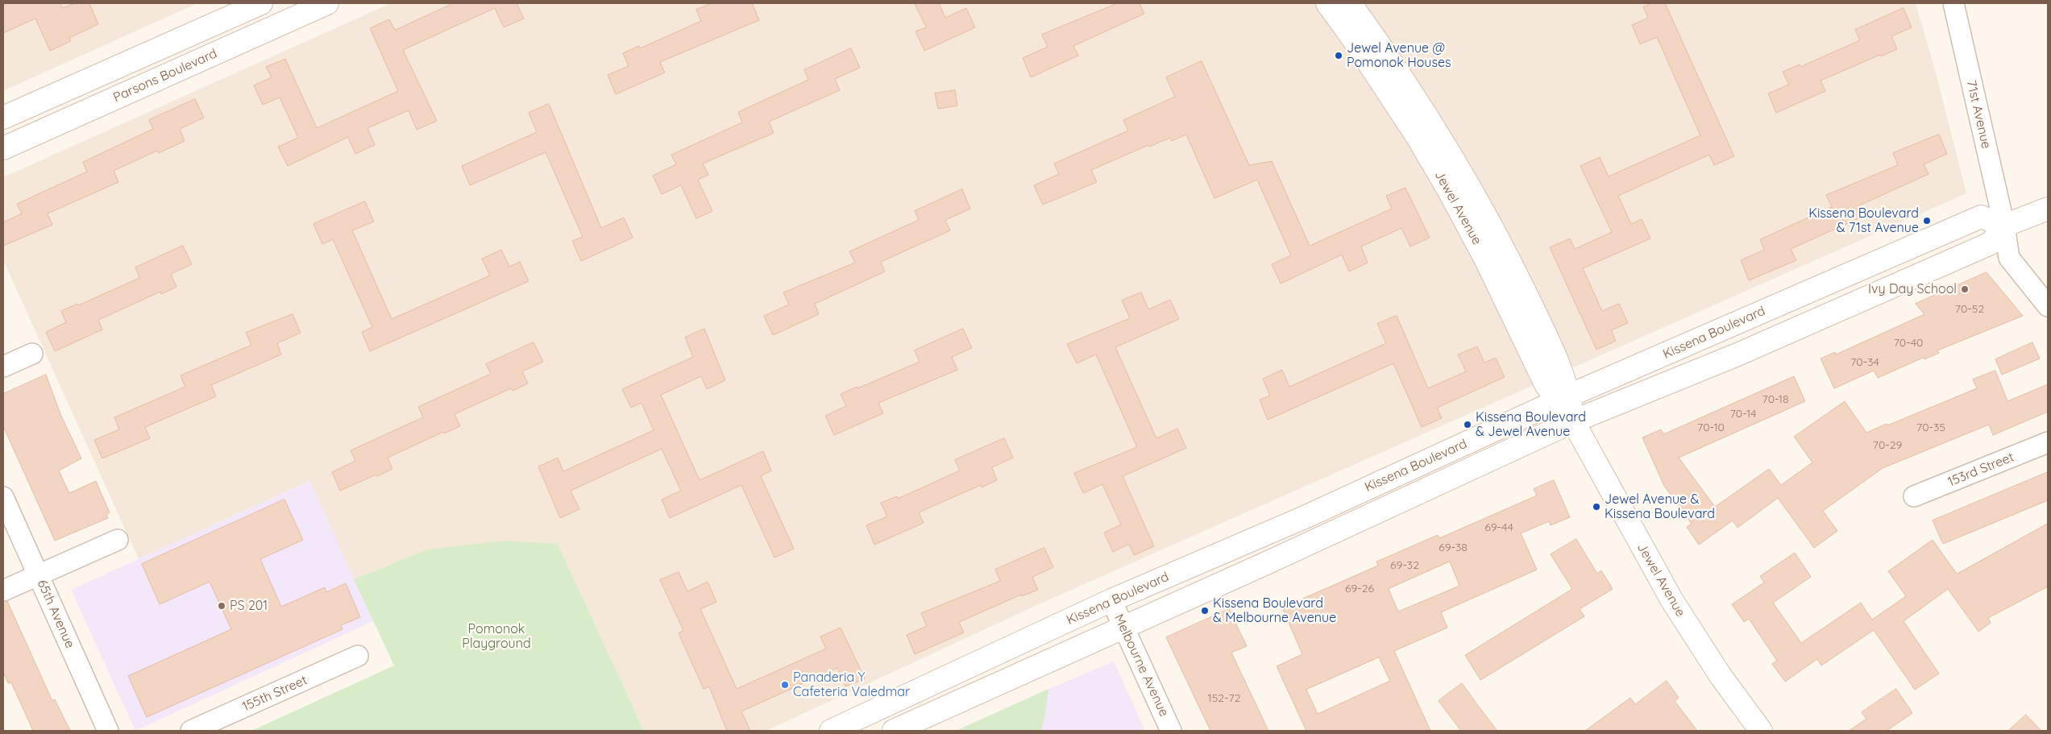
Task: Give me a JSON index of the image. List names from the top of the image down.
{
  "streets": {
    "main road": ["Parsons Boulevard", "Jewel Avenue", "Kissena Boulevard"],
    "street": [
      "71st Avenue",
      "153rd Street",
      "65th Avenue",
      "Melbourne Avenue",
      "155th Street"
    ]
  },
  "crossings": [
    ["71st Avenue", "Kissena Boulevard"],
    ["Jewel Avenue", "Kissena Boulevard"],
    ["Kissena Boulevard", "Melbourne Avenue"]
  ],
  "parks": ["Pomonok Playground"],
  "places": [
    "Jewel Avenue @ Pomonok Houses",
    "Kissena Boulevard & 71st Avenue",
    "Ivy Day School",
    "Kissena Boulevard & Jewel Avenue",
    "Jewel Avenue & Kissena Boulevard",
    "PS 201",
    "Kissena Boulevard & Melbourne Avenue",
    "Panaderia Y Cafeteria Valedmar"
  ],
  "house_numbers": [
    "70-52",
    "70-40",
    "70-34",
    "70-18",
    "70-14",
    "70-10",
    "70-35",
    "70-29",
    "69-44",
    "69-38",
    "69-32",
    "69-26",
    "152-72"
  ]
}
